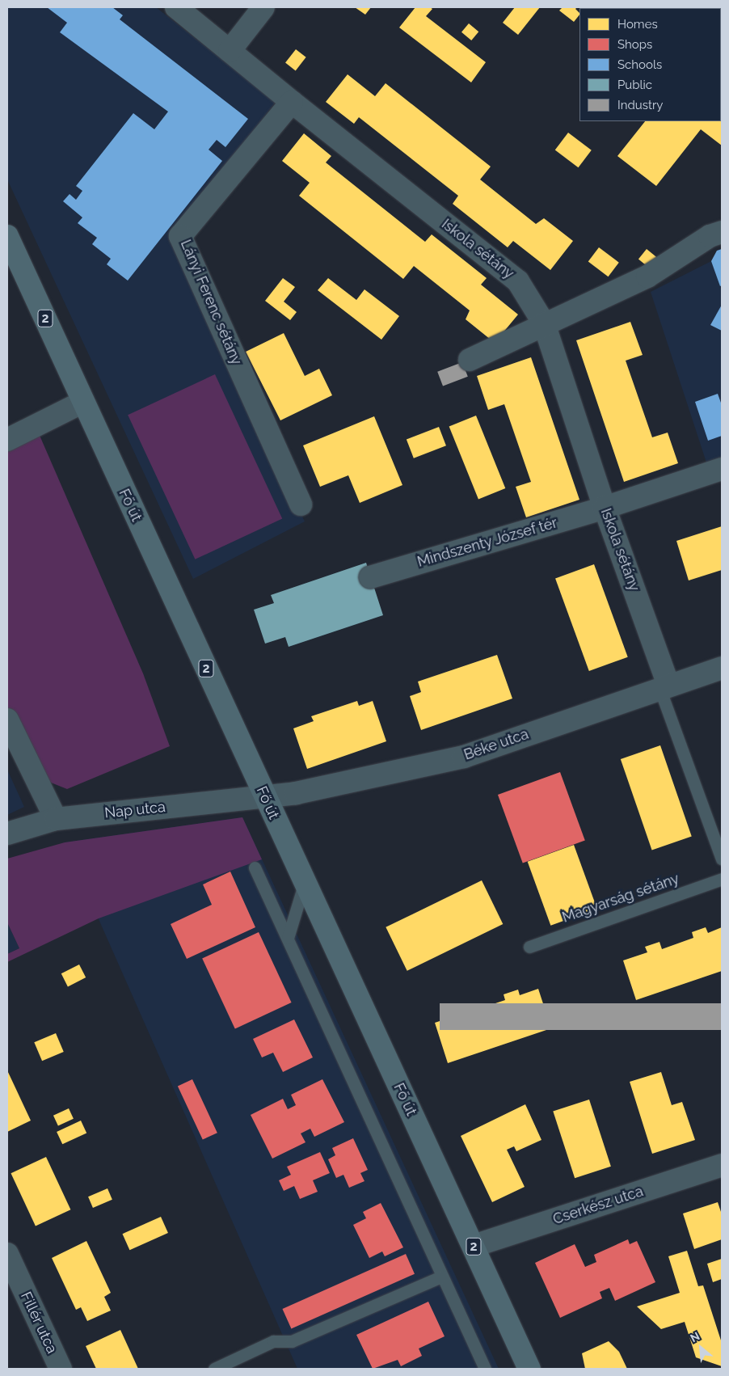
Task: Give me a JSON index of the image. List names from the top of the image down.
{
  "streets": {
    "main road": ["2", "Fő út"],
    "street": [
      "Iskola sétány",
      "Lányi Ferenc sétány",
      "Mindszenty József tér",
      "Béke utca",
      "Nap utca",
      "Cserkész utca",
      "Fillér utca"
    ],
    "lane": ["Magyarság sétány"]
  },
  "crossings": [
    ["Iskola sétány", "Lányi Ferenc sétány"],
    ["Iskola sétány", "Mindszenty József tér"],
    ["Iskola sétány", "Béke utca"],
    ["Fő út", "Béke utca"],
    ["Fő út", "Nap utca"],
    ["Fő út", "Cserkész utca"],
    ["Béke utca", "Nap utca"]
  ],
  "legend": [
    "Homes",
    "Shops",
    "Schools",
    "Public",
    "Industry"
  ],
  "north": "top left"
}
